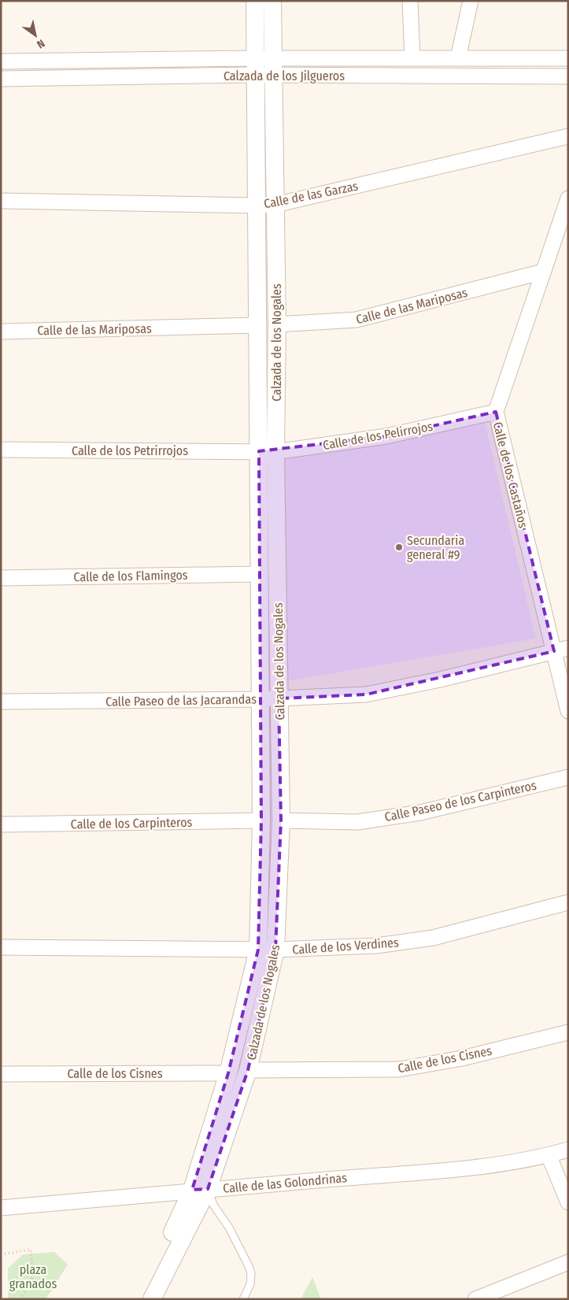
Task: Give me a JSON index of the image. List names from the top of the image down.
{
  "streets": {
    "street": [
      "Calzada de los Jilgueros",
      "Calle de las Garzas",
      "Calle de las Mariposas",
      "Calzada de los Nogales",
      "Calle de los Pelirrojos",
      "Calle de los Petrirrojos",
      "Calle de los Castaños",
      "Calle de los Flamingos",
      "Calle Paseo de las Jacarandas",
      "Calle Paseo de los Carpinteros",
      "Calle de los Carpinteros",
      "Calle de los Verdines",
      "Calle de los Cisnes",
      "Calle de las Golondrinas"
    ]
  },
  "crossings": [
    ["Calzada de los Jilgueros", "Calzada de los Nogales"],
    ["Calle de las Garzas", "Calzada de los Nogales"],
    ["Calle de las Mariposas", "Calzada de los Nogales"],
    ["Calle de las Mariposas", "Calle de los Castaños"],
    ["Calzada de los Nogales", "Calle de los Pelirrojos"],
    ["Calzada de los Nogales", "Calle de los Petrirrojos"],
    ["Calzada de los Nogales", "Calle de los Flamingos"],
    ["Calzada de los Nogales", "Calle Paseo de las Jacarandas"],
    ["Calzada de los Nogales", "Calle Paseo de los Carpinteros"],
    ["Calzada de los Nogales", "Calle de los Carpinteros"],
    ["Calzada de los Nogales", "Calle de los Verdines"],
    ["Calzada de los Nogales", "Calle de los Cisnes"],
    ["Calzada de los Nogales", "Calle de las Golondrinas"],
    ["Calle de los Pelirrojos", "Calle de los Petrirrojos"],
    ["Calle de los Pelirrojos", "Calle de los Castaños"],
    ["Calle de los Castaños", "Calle Paseo de las Jacarandas"]
  ],
  "parks": ["plaza granados"],
  "places": ["Secundaria general #9"],
  "north": "bottom right"
}
